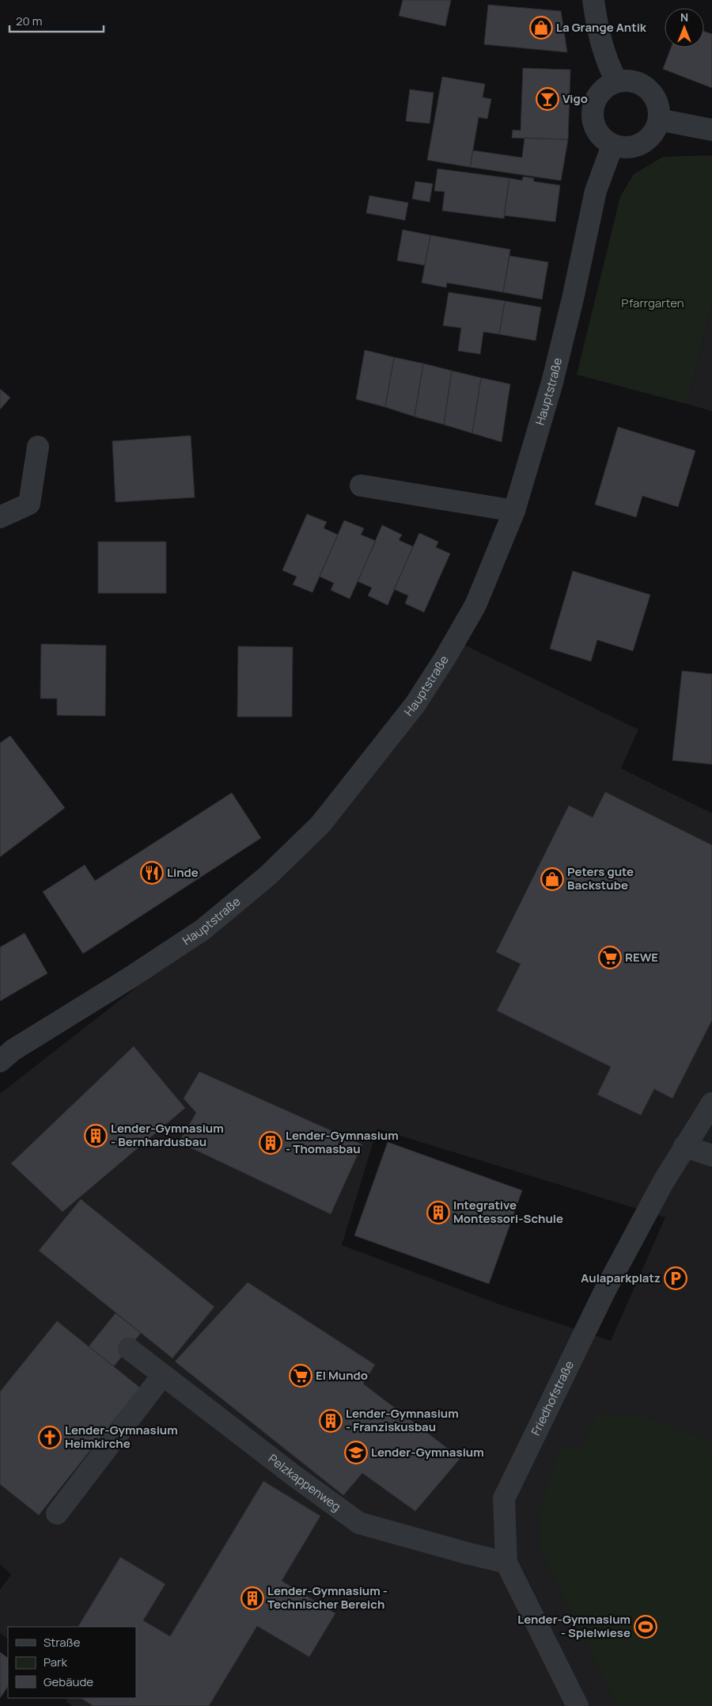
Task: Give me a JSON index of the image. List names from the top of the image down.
{
  "streets": {
    "street": ["Hauptstraße", "Friedhofstraße", "Pelzkappenweg"]
  },
  "crossings": [
    ["Friedhofstraße", "Pelzkappenweg"]
  ],
  "parks": ["Pfarrgarten"],
  "places": {
    "shop": ["La Grange Antik", "Peters gute Backstube"],
    "bar": ["Vigo"],
    "restaurant": ["Linde"],
    "supermarket": ["REWE", "El Mundo"],
    "building": [
      "Lender-Gymnasium - Bernhardusbau",
      "Lender-Gymnasium - Thomasbau",
      "Integrative Montessori-Schule",
      "Lender-Gymnasium - Franziskusbau",
      "Lender-Gymnasium - Technischer Bereich"
    ],
    "parking": ["Aulaparkplatz"],
    "church": ["Lender-Gymnasium Heimkirche"],
    "school or university": ["Lender-Gymnasium"],
    "sports": ["Lender-Gymnasium - Spielwiese"]
  },
  "legend": ["Straße", "Park", "Gebäude"],
  "scale_bar": "20 m",
  "north": "top"
}
